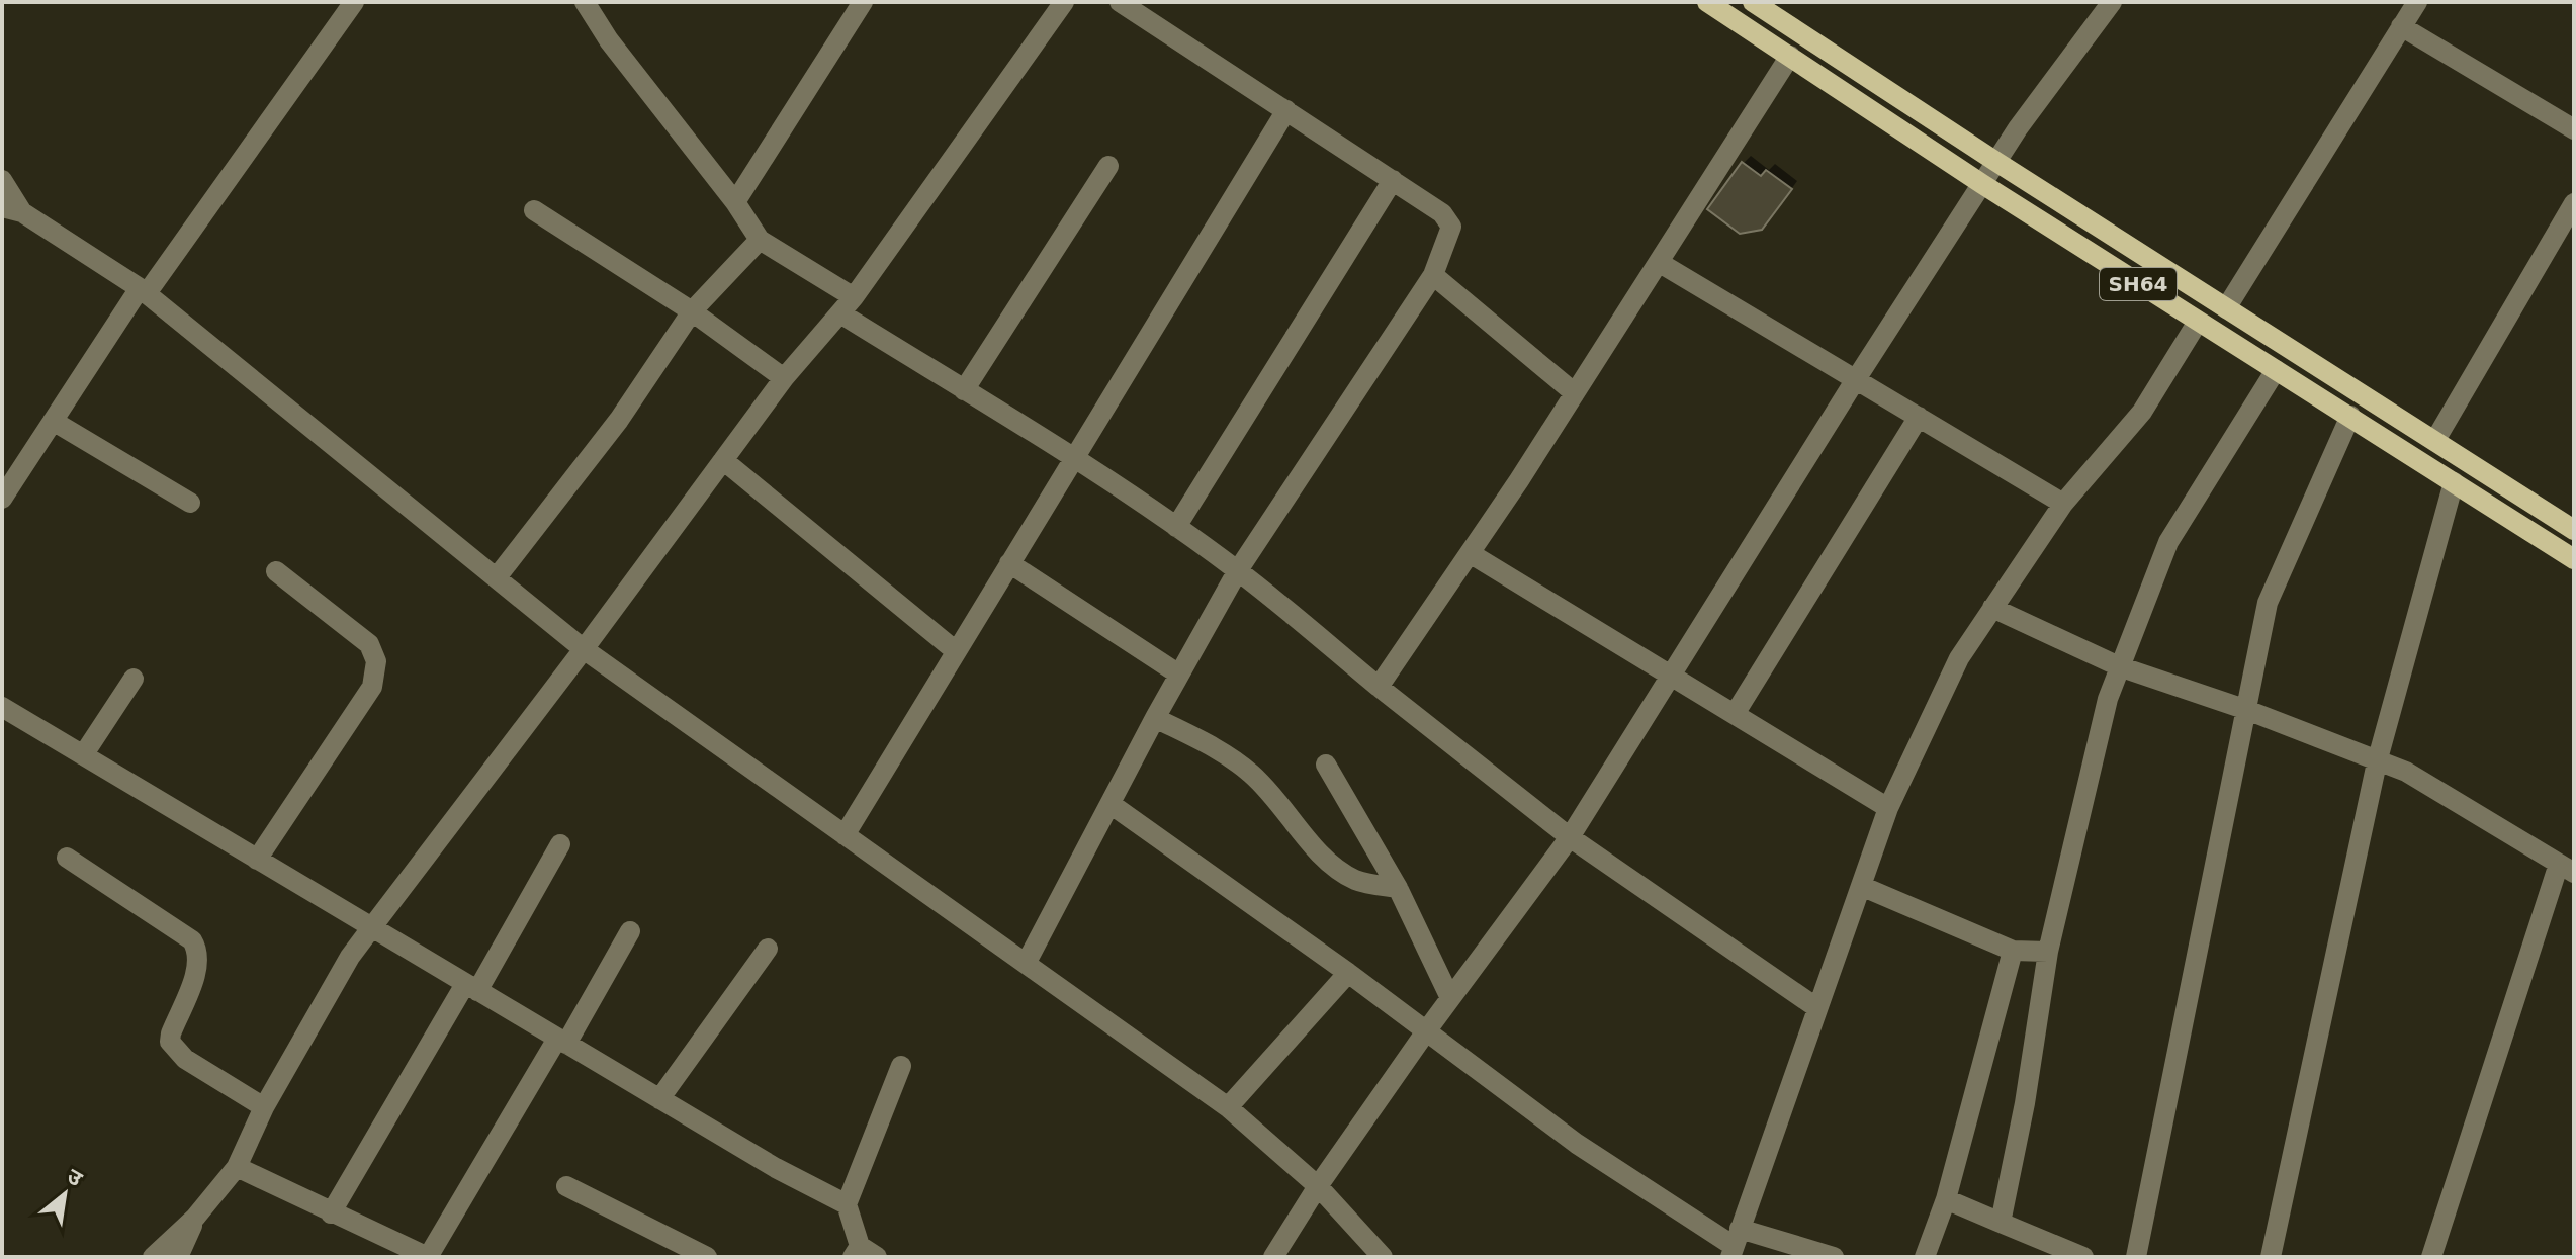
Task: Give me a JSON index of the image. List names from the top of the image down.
{
  "streets": {
    "main road": ["SH64"]
  },
  "north": "top right"
}
